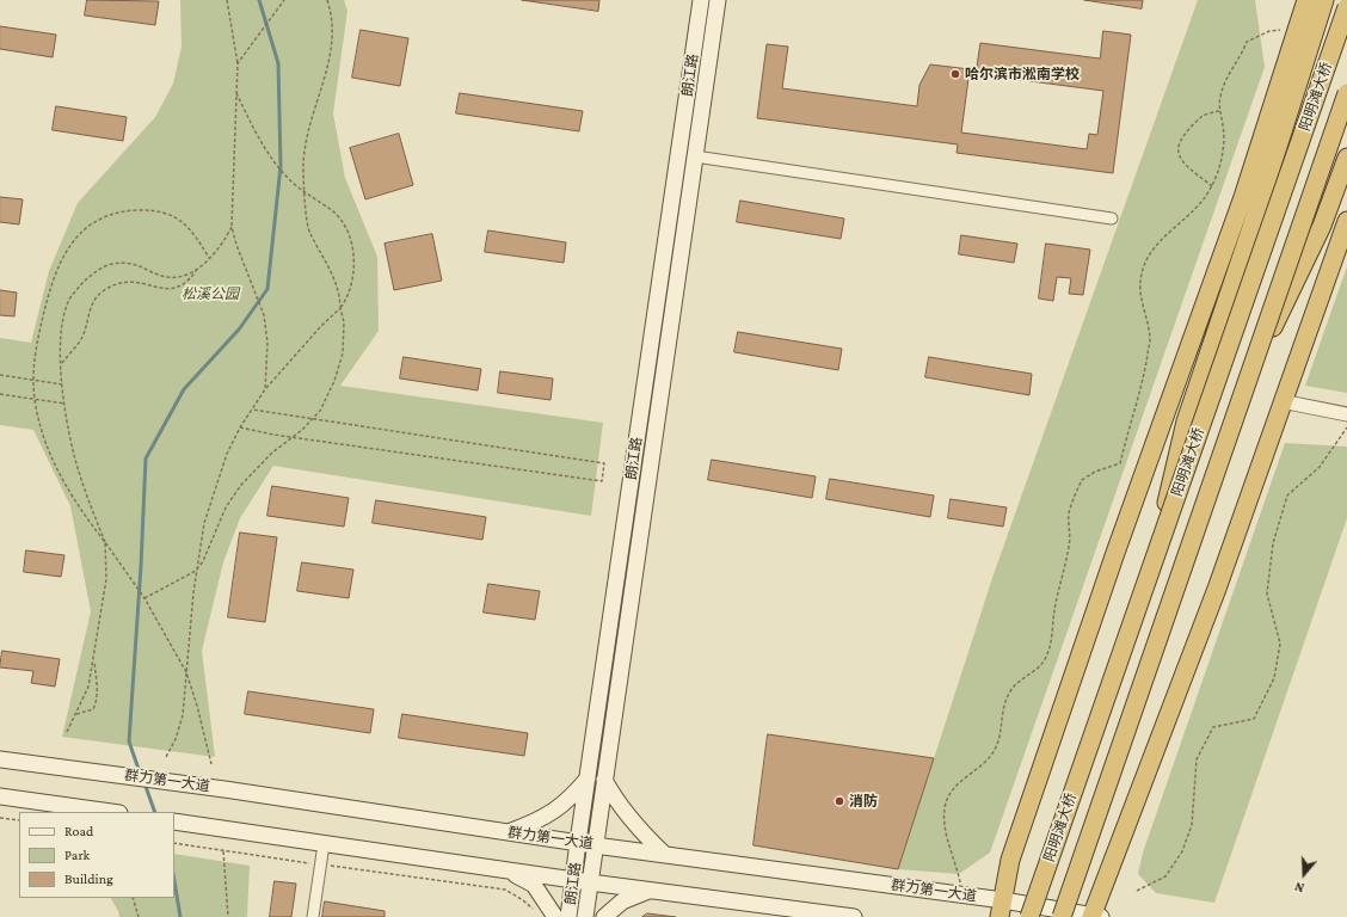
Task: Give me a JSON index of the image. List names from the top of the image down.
{
  "streets": {
    "highway": ["阳明滩大桥"],
    "main road": ["朗江路", "群力第一大道"]
  },
  "crossings": [
    ["朗江路", "群力第一大道"]
  ],
  "parks": ["松溪公园"],
  "places": ["哈尔滨市淞南学校", "消防"],
  "legend": ["Road", "Park", "Building"],
  "north": "bottom"
}
